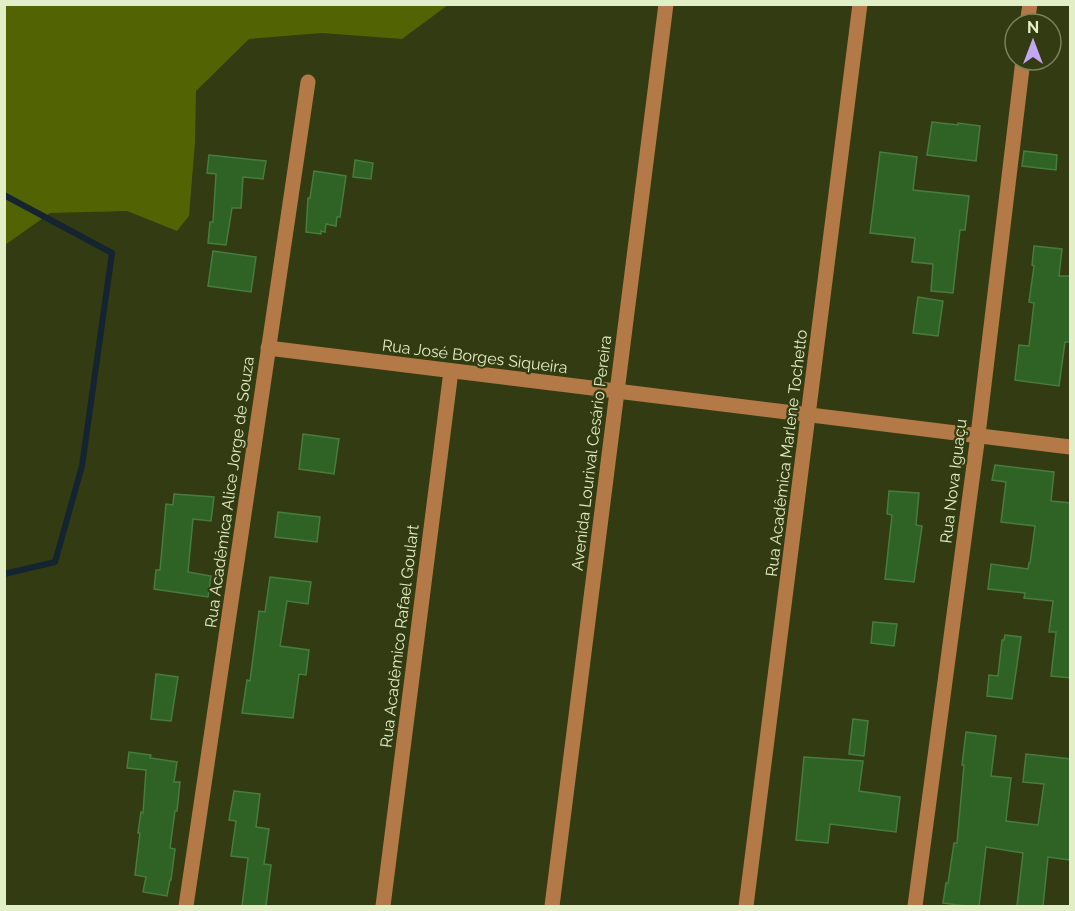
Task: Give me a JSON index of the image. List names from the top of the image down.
{
  "streets": {
    "street": [
      "Rua José Borges Siqueira",
      "Avenida Lourival Cesário Pereira",
      "Rua Acadêmica Marlene Tochetto",
      "Rua Nova Iguaçu",
      "Rua Acadêmica Alice Jorge de Souza",
      "Rua Acadêmico Rafael Goulart"
    ]
  },
  "crossings": [
    ["Rua José Borges Siqueira", "Avenida Lourival Cesário Pereira"],
    ["Rua José Borges Siqueira", "Rua Acadêmica Marlene Tochetto"],
    ["Rua José Borges Siqueira", "Rua Nova Iguaçu"],
    ["Rua José Borges Siqueira", "Rua Acadêmica Alice Jorge de Souza"],
    ["Rua José Borges Siqueira", "Rua Acadêmico Rafael Goulart"]
  ],
  "north": "top"
}
